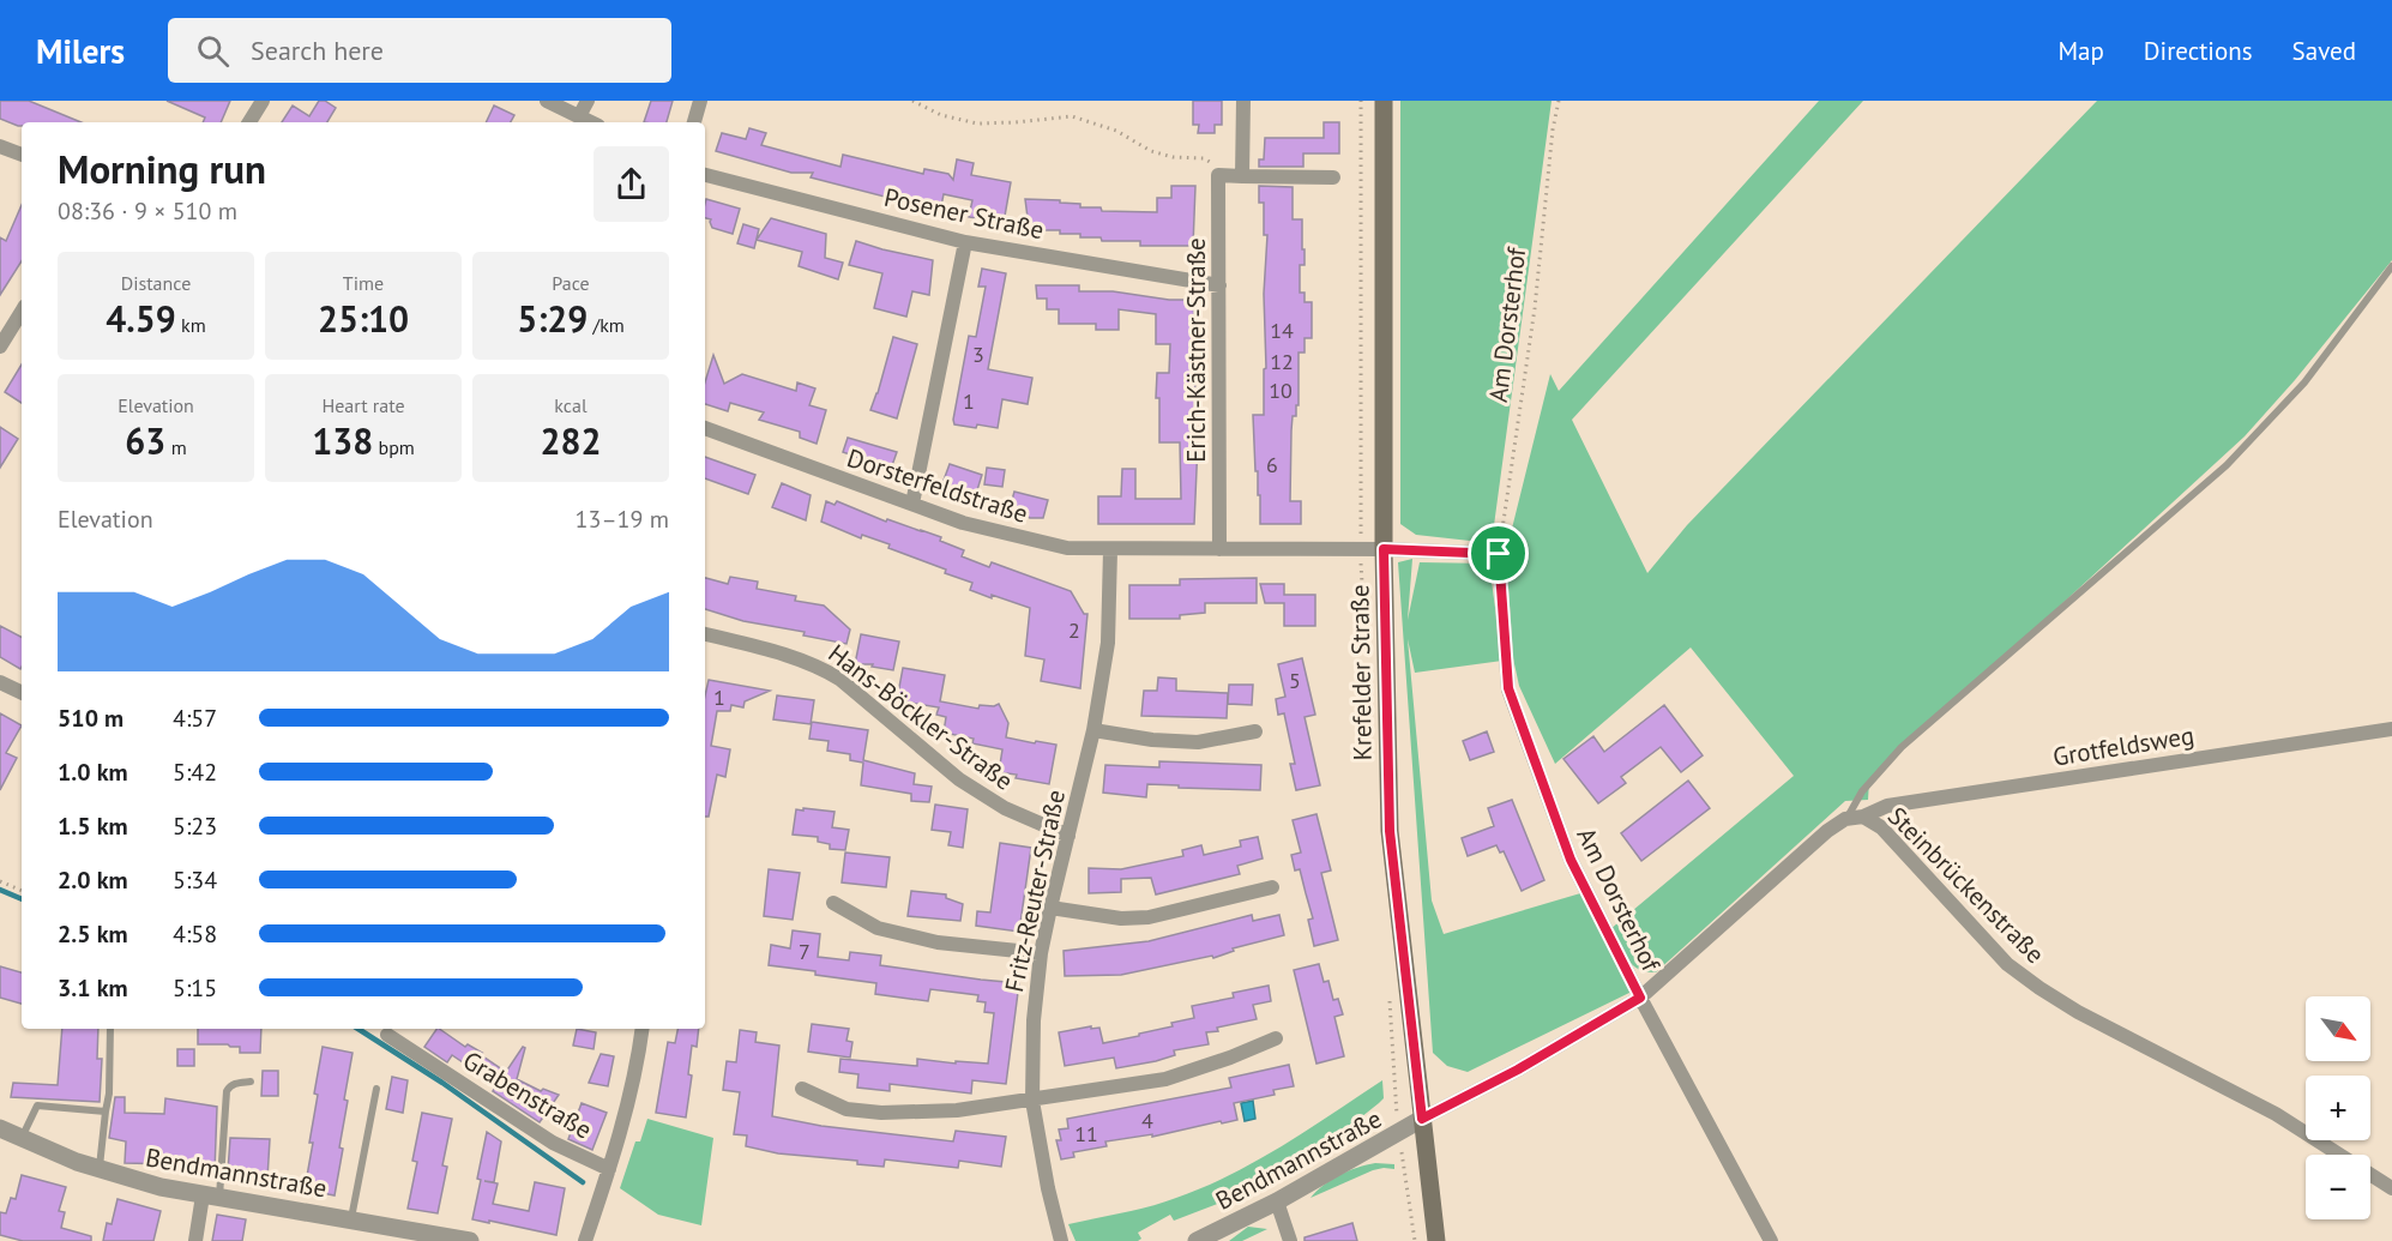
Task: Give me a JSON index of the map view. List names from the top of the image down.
{
  "streets": {
    "main road": ["Krefelder Straße"],
    "street": [
      "Posener Straße",
      "Am Dorsterhof",
      "Erich-Kästner-Straße",
      "Dorsterfeldstraße",
      "Hans-Böckler-Straße",
      "Grotfeldsweg",
      "Steinbrückenstraße",
      "Fritz-Reuter-Straße",
      "Grabenstraße",
      "Bendmannstraße"
    ]
  },
  "crossings": [
    ["Posener Straße", "Erich-Kästner-Straße"],
    ["Am Dorsterhof", "Steinbrückenstraße"],
    ["Erich-Kästner-Straße", "Dorsterfeldstraße"],
    ["Dorsterfeldstraße", "Krefelder Straße"],
    ["Dorsterfeldstraße", "Fritz-Reuter-Straße"],
    ["Krefelder Straße", "Steinbrückenstraße"],
    ["Krefelder Straße", "Bendmannstraße"],
    ["Hans-Böckler-Straße", "Fritz-Reuter-Straße"],
    ["Grotfeldsweg", "Steinbrückenstraße"],
    ["Steinbrückenstraße", "Bendmannstraße"]
  ],
  "house_numbers": [
    "14",
    "3",
    "12",
    "10",
    "1",
    "6",
    "2",
    "5",
    "1",
    "7",
    "4",
    "11"
  ],
  "north": "bottom right",
  "page": {
    "header": "Milers",
    "search": "Search here",
    "nav": ["Map", "Directions", "Saved"],
    "heading": ["Morning run", "08:36 · 9 × 510 m"],
    "stats": [
      ["Distance", "4.59 km"],
      ["Time", "25:10"],
      ["Pace", "5:29 /km"],
      ["Elevation", "63 m"],
      ["Heart rate", "138 bpm"],
      ["kcal", "282"]
    ],
    "chart": ["Elevation", "13–19 m"],
    "list": [
      {
        "name": "510 m",
        "note": "4:57"
      },
      {
        "name": "1.0 km",
        "note": "5:42"
      },
      {
        "name": "1.5 km",
        "note": "5:23"
      },
      {
        "name": "2.0 km",
        "note": "5:34"
      },
      {
        "name": "2.5 km",
        "note": "4:58"
      },
      {
        "name": "3.1 km",
        "note": "5:15"
      }
    ],
    "map_buttons": ["+", "−"]
  }
}
